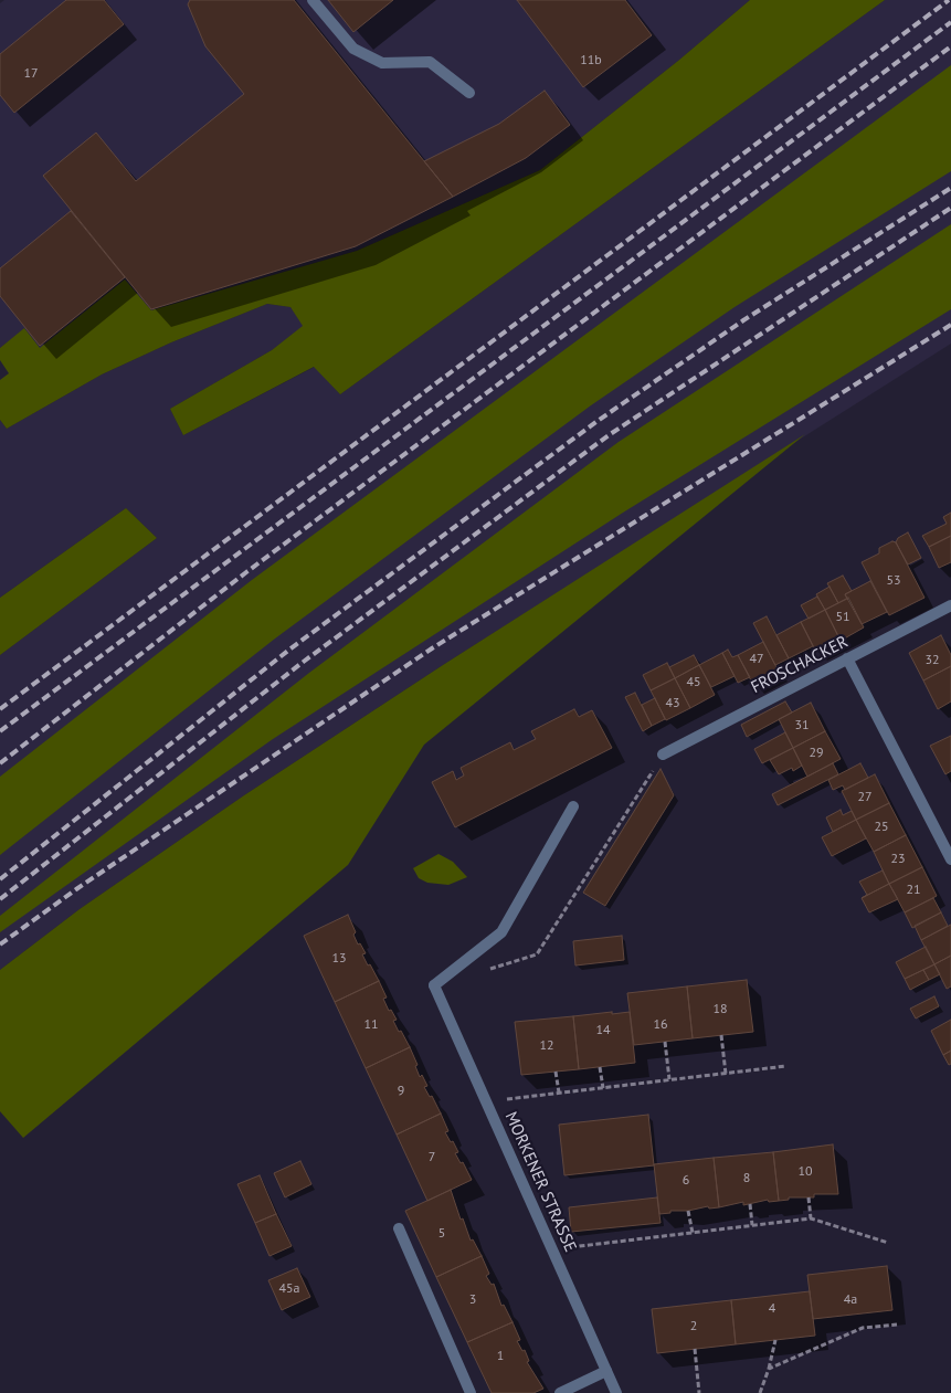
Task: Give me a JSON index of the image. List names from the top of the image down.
{
  "streets": {
    "street": ["FROSCHACKER", "MORKENER STRASSE"]
  },
  "house_numbers": [
    "11b",
    "17",
    "53",
    "51",
    "47",
    "32",
    "45",
    "43",
    "31",
    "29",
    "27",
    "25",
    "23",
    "21",
    "13",
    "18",
    "11",
    "16",
    "14",
    "12",
    "9",
    "7",
    "10",
    "8",
    "6",
    "5",
    "45a",
    "3",
    "4a",
    "4",
    "2",
    "1"
  ]
}
